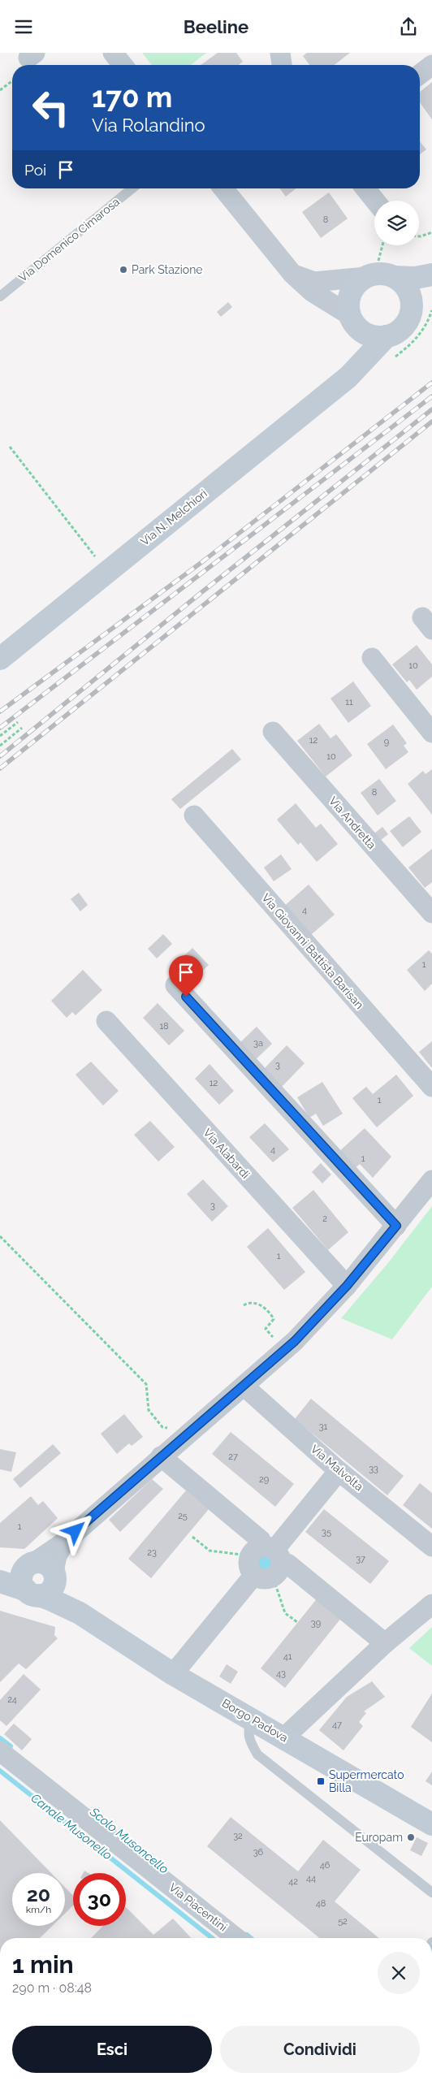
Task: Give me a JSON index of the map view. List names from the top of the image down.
{
  "streets": {
    "street": [
      "Via N. Melchiori",
      "Via Andretta",
      "Via Giovanni Battista Barisan",
      "Via Alabardi",
      "Via Malvolta",
      "Borgo Padova",
      "Via Piacentini"
    ],
    "lane": ["Via Domenico Cimarosa"]
  },
  "water": ["Canale Musonello", "Scolo Musoncello"],
  "places": {
    "other": ["Park Stazione", "Europam"],
    "transit": ["Supermercato Billa"]
  },
  "house_numbers": [
    "8",
    "10",
    "11",
    "12",
    "9",
    "10",
    "8",
    "4",
    "1",
    "18",
    "3a",
    "3",
    "12",
    "1",
    "4",
    "1",
    "3",
    "2",
    "1",
    "31",
    "27",
    "33",
    "29",
    "25",
    "1",
    "35",
    "23",
    "37",
    "39",
    "41",
    "43",
    "24",
    "47",
    "32",
    "36",
    "46",
    "44",
    "42",
    "48",
    "52"
  ],
  "page": {
    "header": "Beeline",
    "turn": ["170 m", "Via Rolandino"],
    "then": "Poi",
    "speed": "20 km/h",
    "limit": "30",
    "heading": ["1 min", "290 m · 08:48"],
    "buttons": ["Esci", "Condividi"]
  }
}
